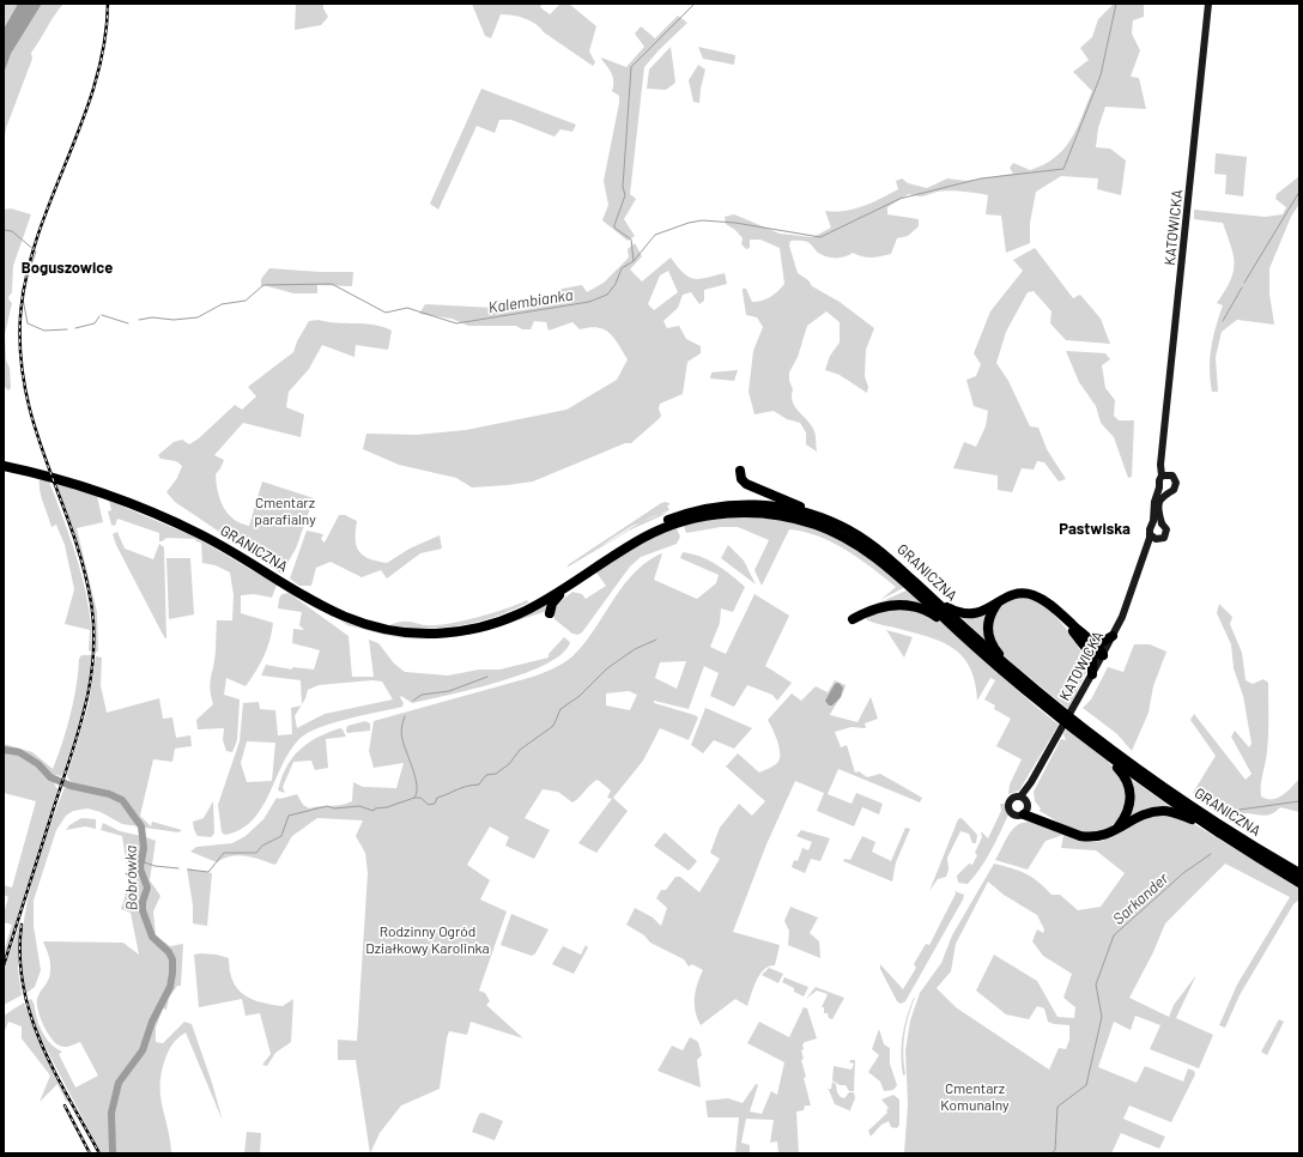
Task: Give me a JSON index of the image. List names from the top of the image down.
{
  "streets": {
    "highway": ["GRANICZNA"],
    "main road": ["KATOWICKA"]
  },
  "districts": ["Boguszowice", "Pastwiska"],
  "water": ["Kalembianka", "Bobrówka", "Sarkander"],
  "parks": ["Cmentarz parafialny", "Rodzinny Ogród Działkowy Karolinka", "Cmentarz Komunalny"]
}
